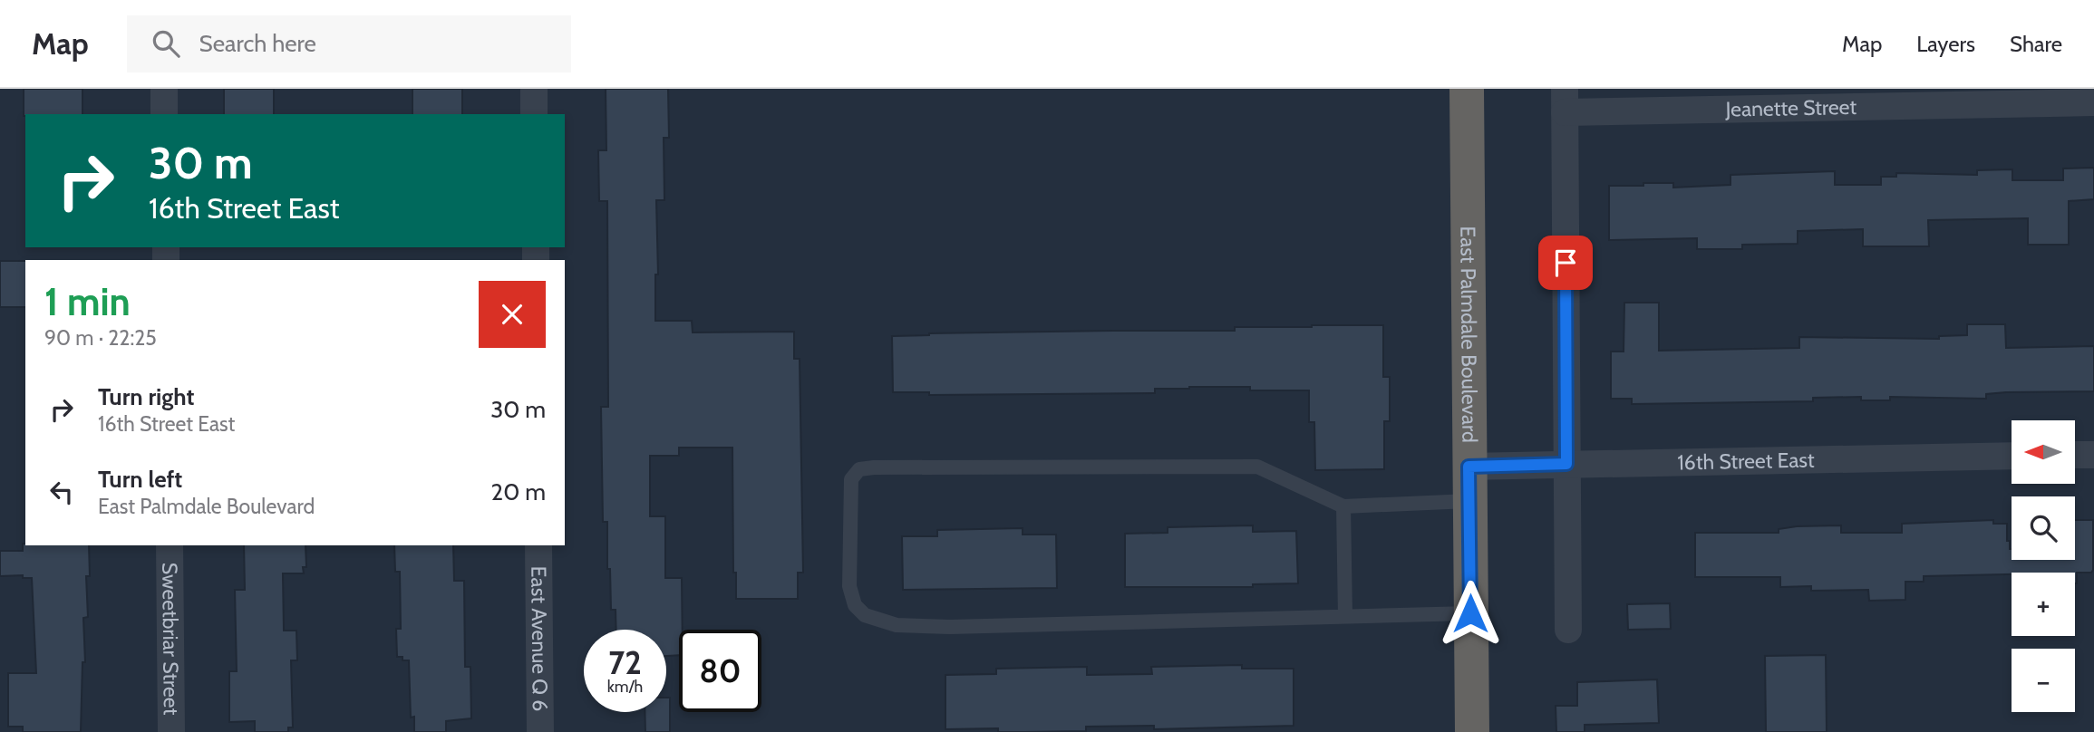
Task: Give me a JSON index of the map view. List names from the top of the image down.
{
  "streets": {
    "highway": ["East Palmdale Boulevard"],
    "street": [
      "Jeanette Street",
      "16th Street East",
      "Sweetbriar Street",
      "East Avenue Q 6"
    ]
  },
  "crossings": [
    ["East Palmdale Boulevard", "16th Street East"]
  ],
  "north": "left",
  "page": {
    "header": "Map",
    "search": "Search here",
    "nav": ["Map", "Layers", "Share"],
    "turn": ["30 m", "16th Street East"],
    "heading": ["1 min", "90 m · 22:25"],
    "list": [
      {
        "name": "Turn right",
        "note": "16th Street East",
        "value": "30 m"
      },
      {
        "name": "Turn left",
        "note": "East Palmdale Boulevard",
        "value": "20 m"
      }
    ],
    "map_buttons": ["+", "−"],
    "speed": "72 km/h",
    "limit": "80"
  }
}
